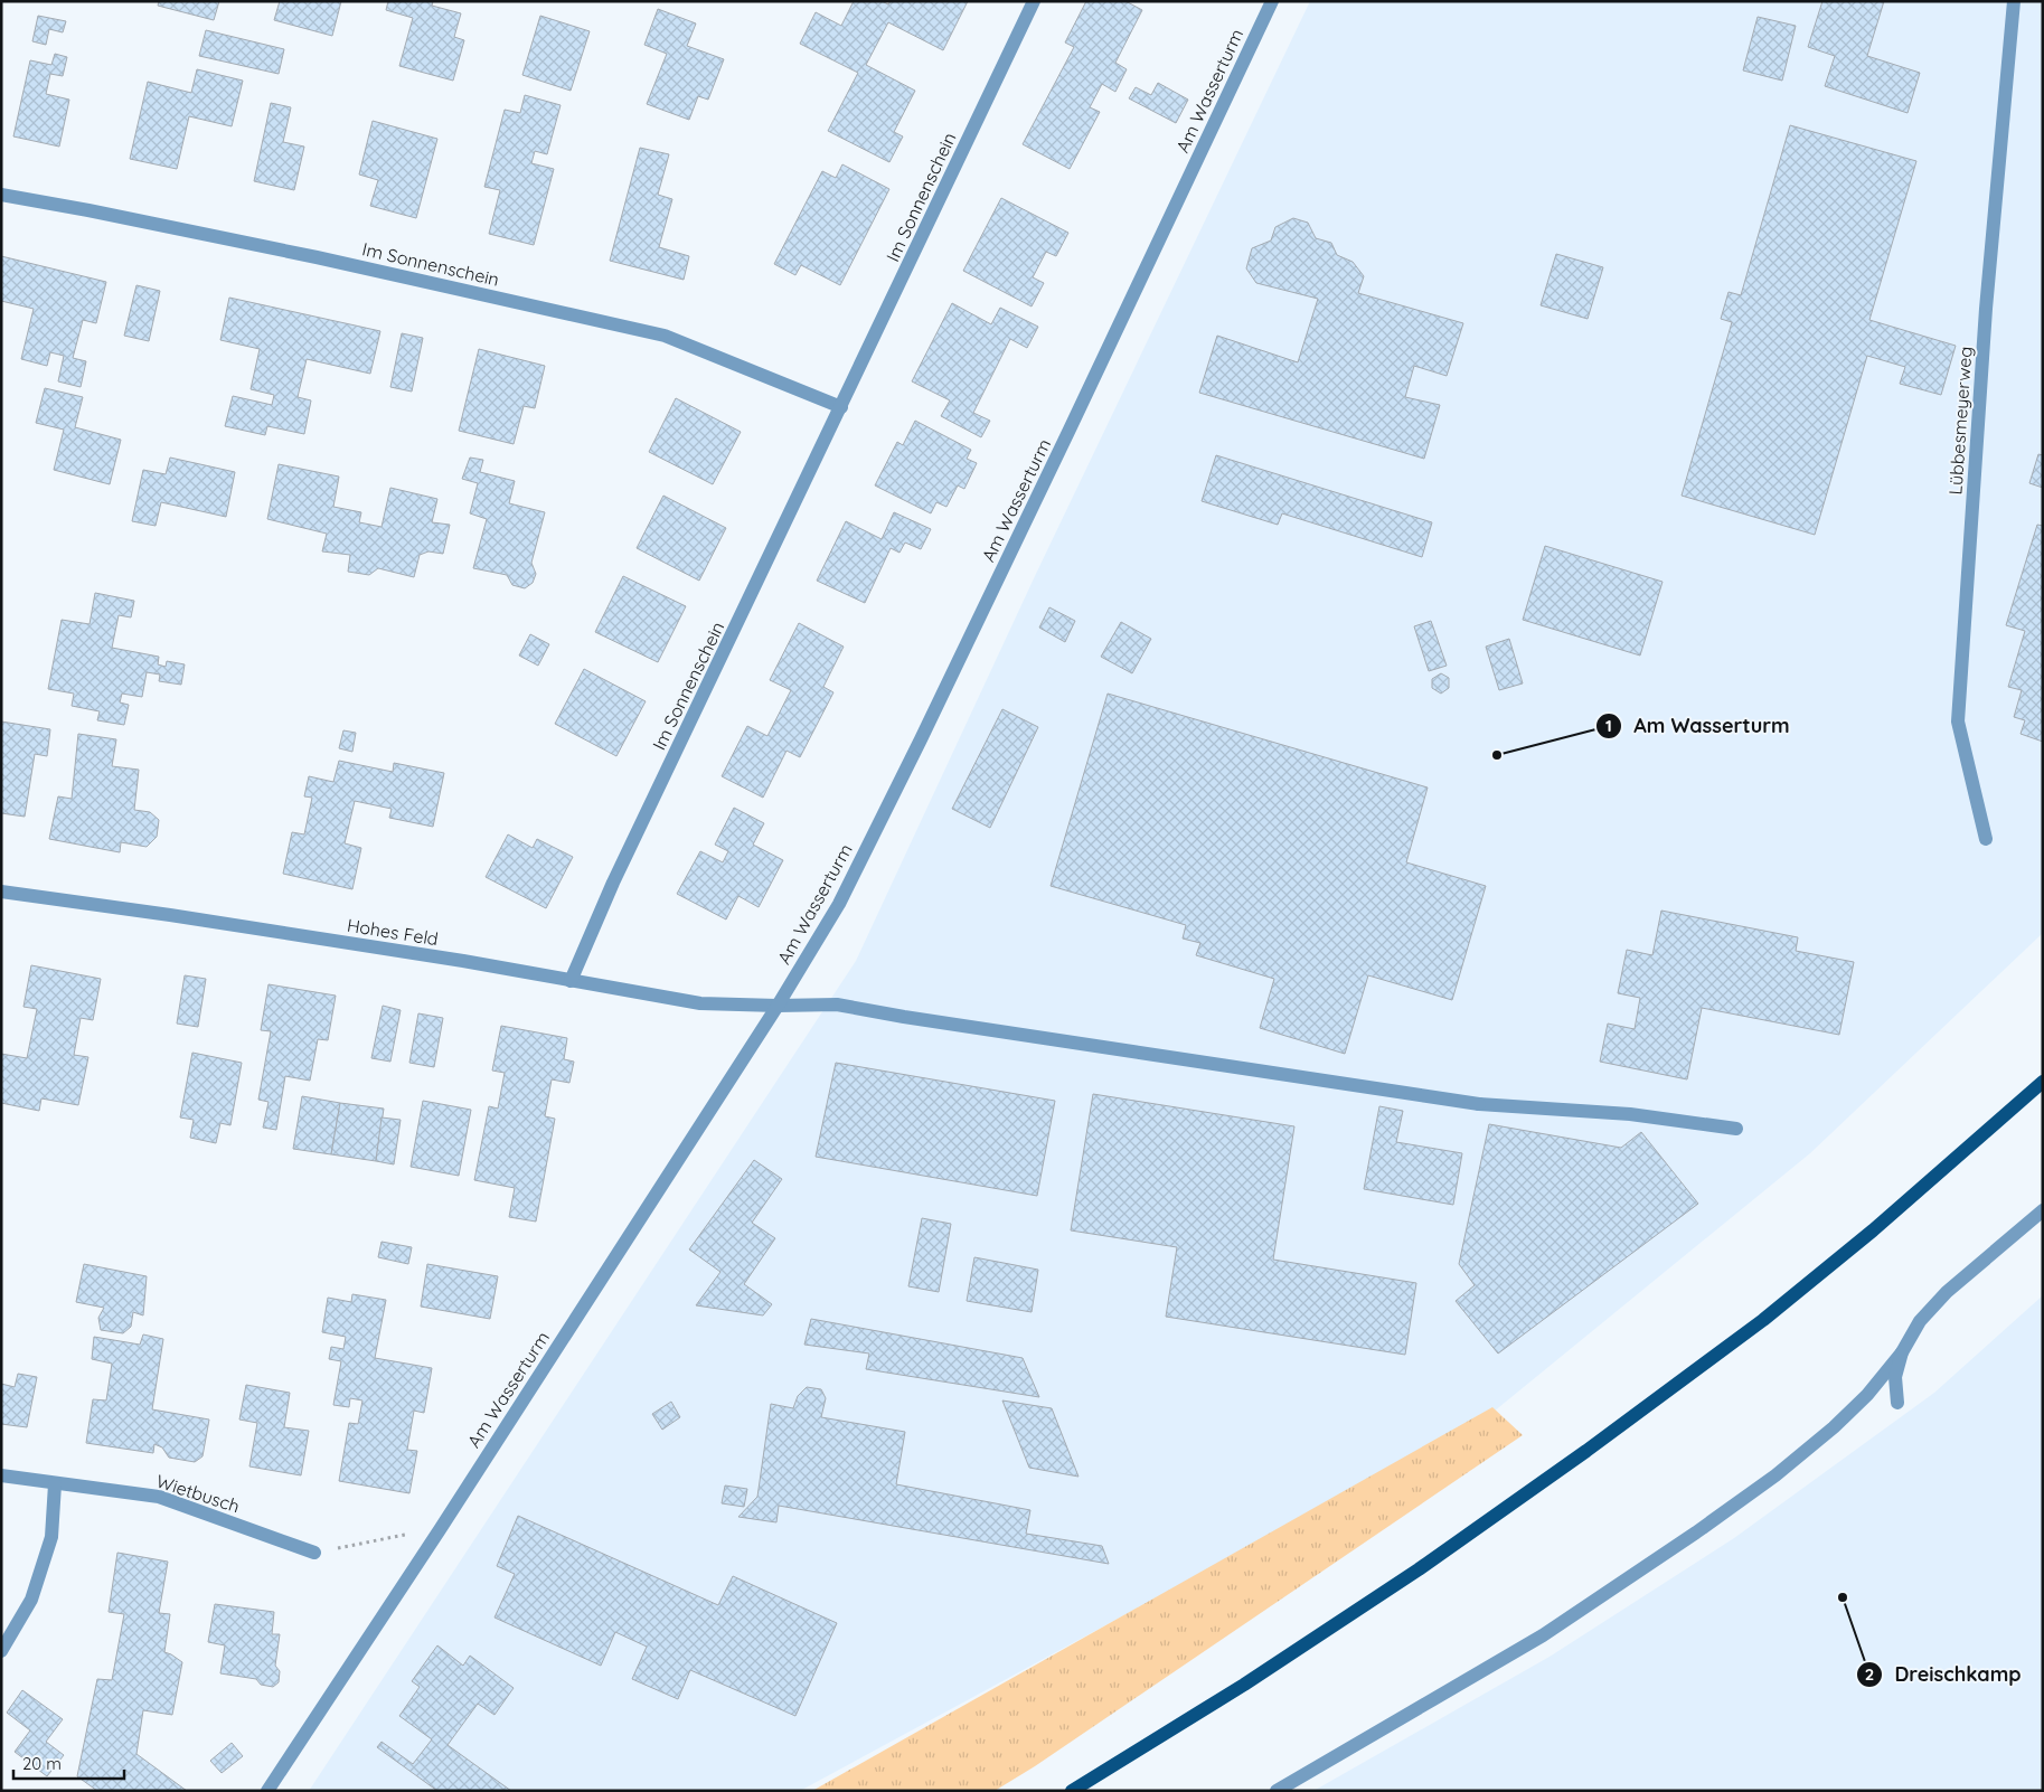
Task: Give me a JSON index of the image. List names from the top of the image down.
{
  "streets": {
    "street": [
      "Am Wasserturm",
      "Im Sonnenschein",
      "Lübbesmeyerweg",
      "Hohes Feld",
      "Wietbusch"
    ]
  },
  "crossings": [
    ["Am Wasserturm", "Hohes Feld"],
    ["Im Sonnenschein", "Hohes Feld"]
  ],
  "places": ["Am Wasserturm", "Dreischkamp"],
  "scale_bar": "20 m"
}
